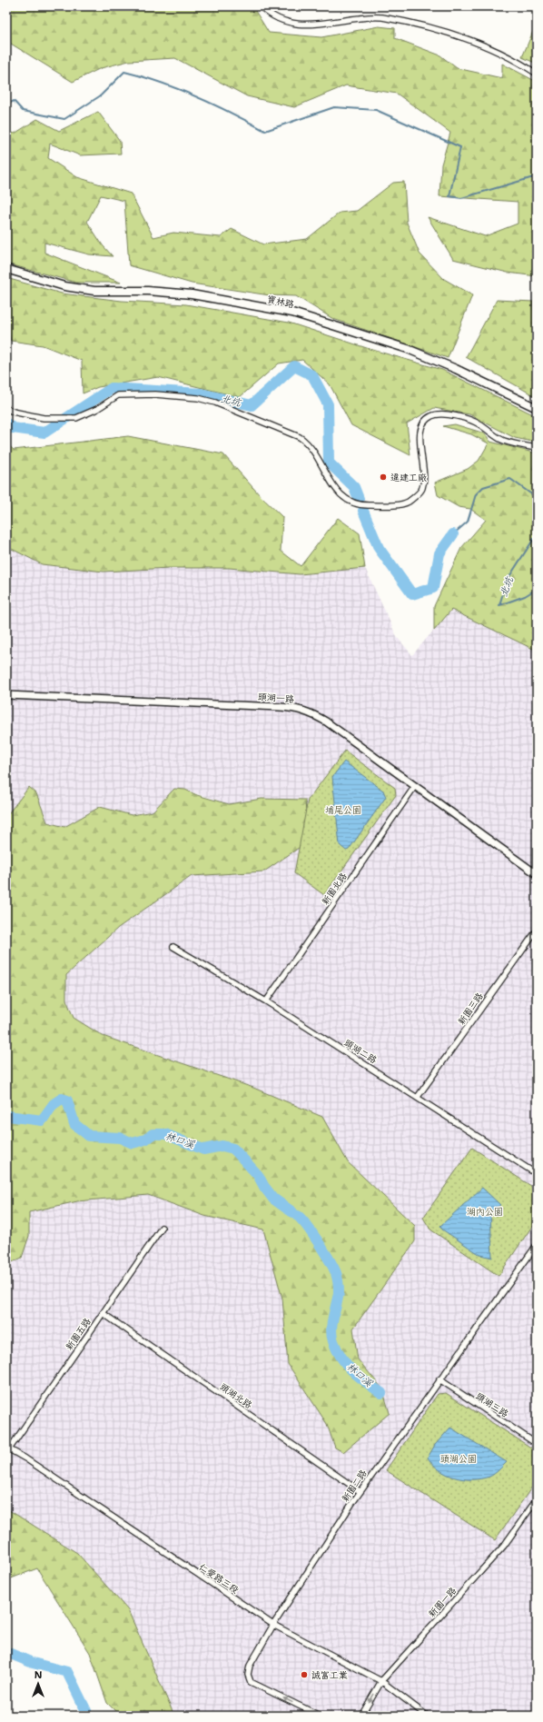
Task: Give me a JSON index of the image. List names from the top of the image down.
{
  "streets": {
    "main road": ["寶林路"],
    "street": [
      "頭湖一路",
      "新園北路",
      "新園三路",
      "頭湖二路",
      "新園五路",
      "頭湖北路",
      "頭湖三路",
      "新園二路",
      "仁愛路三段",
      "新園一路"
    ]
  },
  "crossings": [
    ["頭湖一路", "新園北路"],
    ["新園北路", "頭湖二路"],
    ["新園三路", "頭湖二路"],
    ["新園五路", "頭湖北路"],
    ["新園五路", "仁愛路三段"],
    ["頭湖北路", "新園二路"],
    ["頭湖三路", "新園二路"],
    ["新園二路", "仁愛路三段"],
    ["仁愛路三段", "新園一路"]
  ],
  "water": ["北坑", "林口溪"],
  "parks": ["埔尾公園", "湖內公園", "頭湖公園"],
  "places": ["違建工廠", "誠富工業"],
  "north": "top"
}
